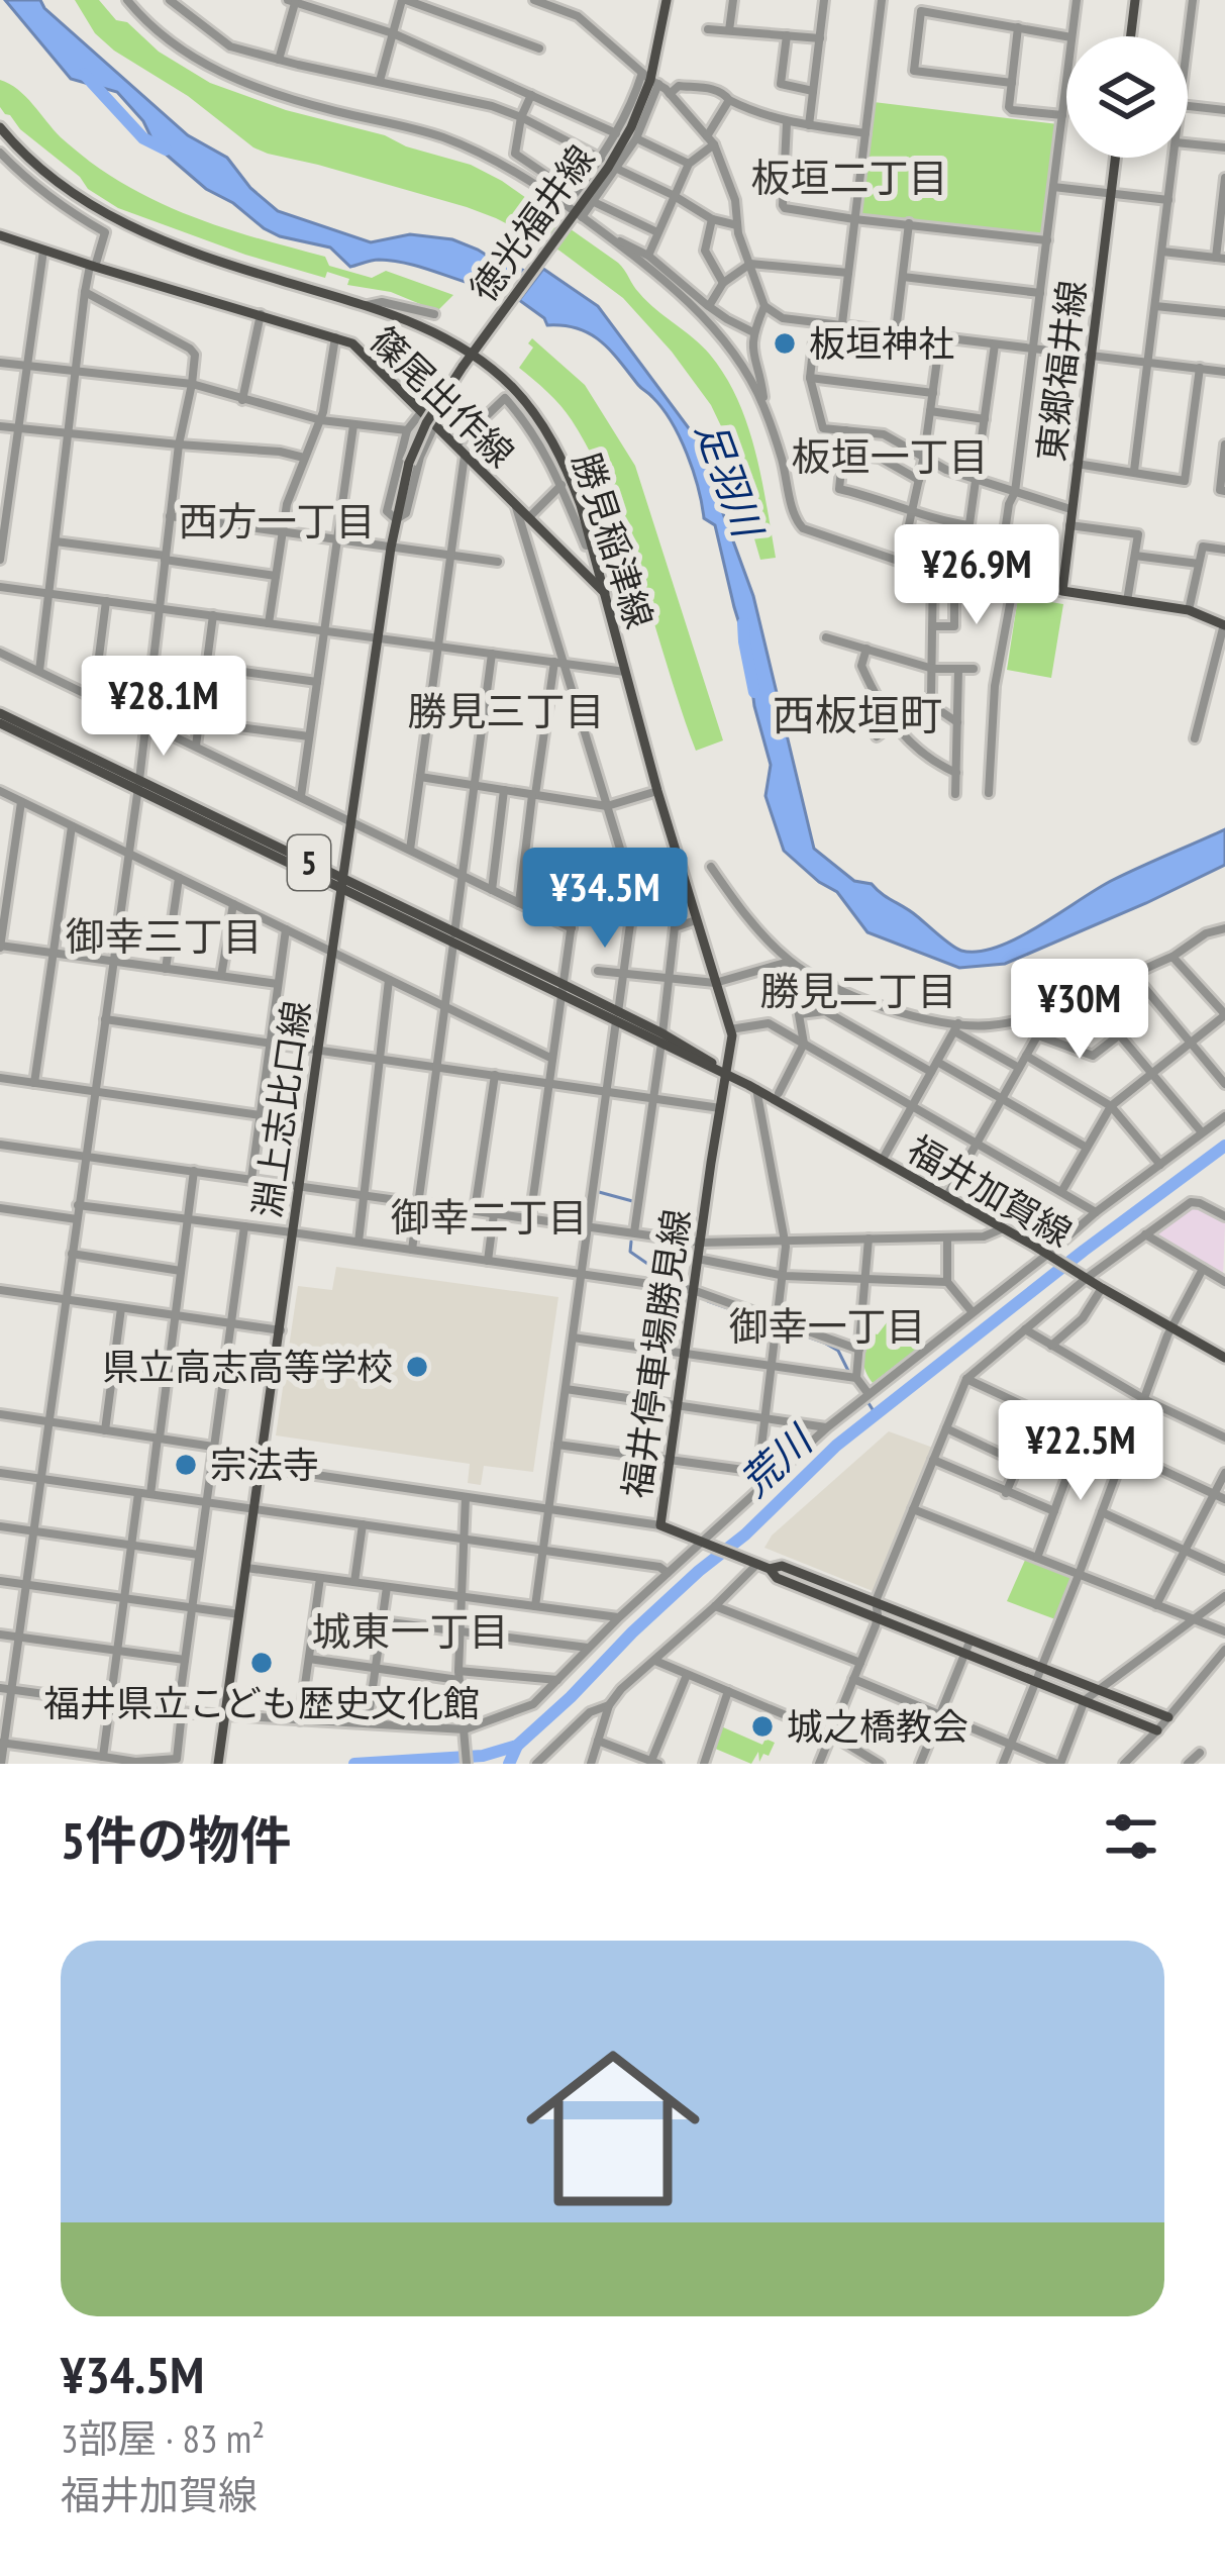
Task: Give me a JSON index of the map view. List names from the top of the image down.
{
  "streets": {
    "main road": [
      "徳光福井線",
      "東郷福井線",
      "篠尾出作線",
      "勝見稲津線",
      "5",
      "淵上志比口線",
      "福井加賀線",
      "福井停車場勝見線"
    ]
  },
  "crossings": [
    ["徳光福井線", "勝見稲津線"],
    ["徳光福井線", "淵上志比口線"],
    ["篠尾出作線", "勝見稲津線"],
    ["勝見稲津線", "福井加賀線"],
    ["勝見稲津線", "福井停車場勝見線"],
    ["淵上志比口線", "福井加賀線"],
    ["福井加賀線", "福井停車場勝見線"]
  ],
  "districts": [
    "板垣二丁目",
    "板垣一丁目",
    "西方一丁目",
    "勝見三丁目",
    "西板垣町",
    "御幸三丁目",
    "勝見二丁目",
    "御幸二丁目",
    "御幸一丁目",
    "城東一丁目"
  ],
  "water": ["足羽川", "荒川"],
  "places": [
    "板垣神社",
    "県立高志高等学校",
    "宗法寺",
    "福井県立こども歴史文化館",
    "城之橋教会"
  ],
  "page": {
    "price": [
      "¥26.9M",
      "¥28.1M",
      "¥34.5M",
      "¥30M",
      "¥22.5M"
    ],
    "heading": "5件の物件",
    "list": [
      {
        "name": "¥34.5M",
        "note": "3部屋 · 83 m² · 福井加賀線"
      }
    ]
  }
}
